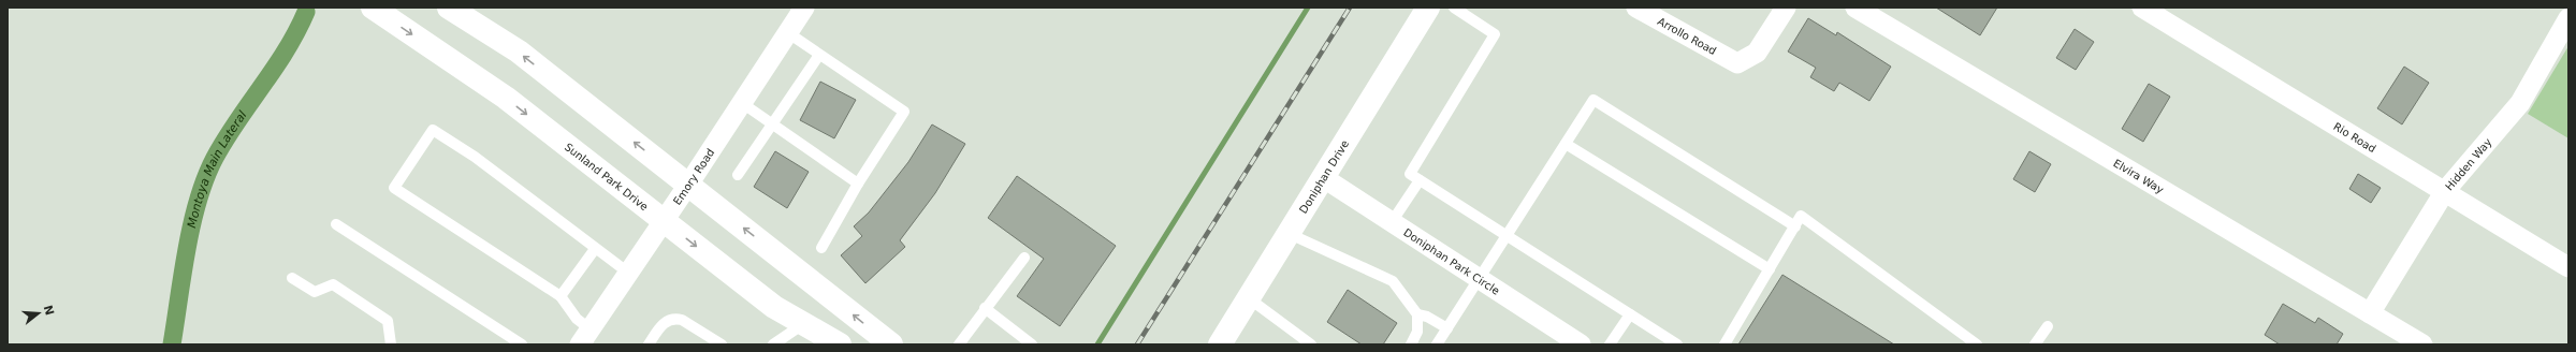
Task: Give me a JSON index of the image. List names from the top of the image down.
{
  "streets": {
    "main road": ["Sunland Park Drive", "Doniphan Drive"],
    "street": [
      "Arrollo Road",
      "Rio Road",
      "Hidden Way",
      "Elvira Way",
      "Emory Road",
      "Doniphan Park Circle"
    ]
  },
  "crossings": [
    ["Rio Road", "Hidden Way"],
    ["Hidden Way", "Elvira Way"],
    ["Sunland Park Drive", "Emory Road"],
    ["Doniphan Drive", "Doniphan Park Circle"]
  ],
  "water": ["Montoya Main Lateral"],
  "north": "right"
}
